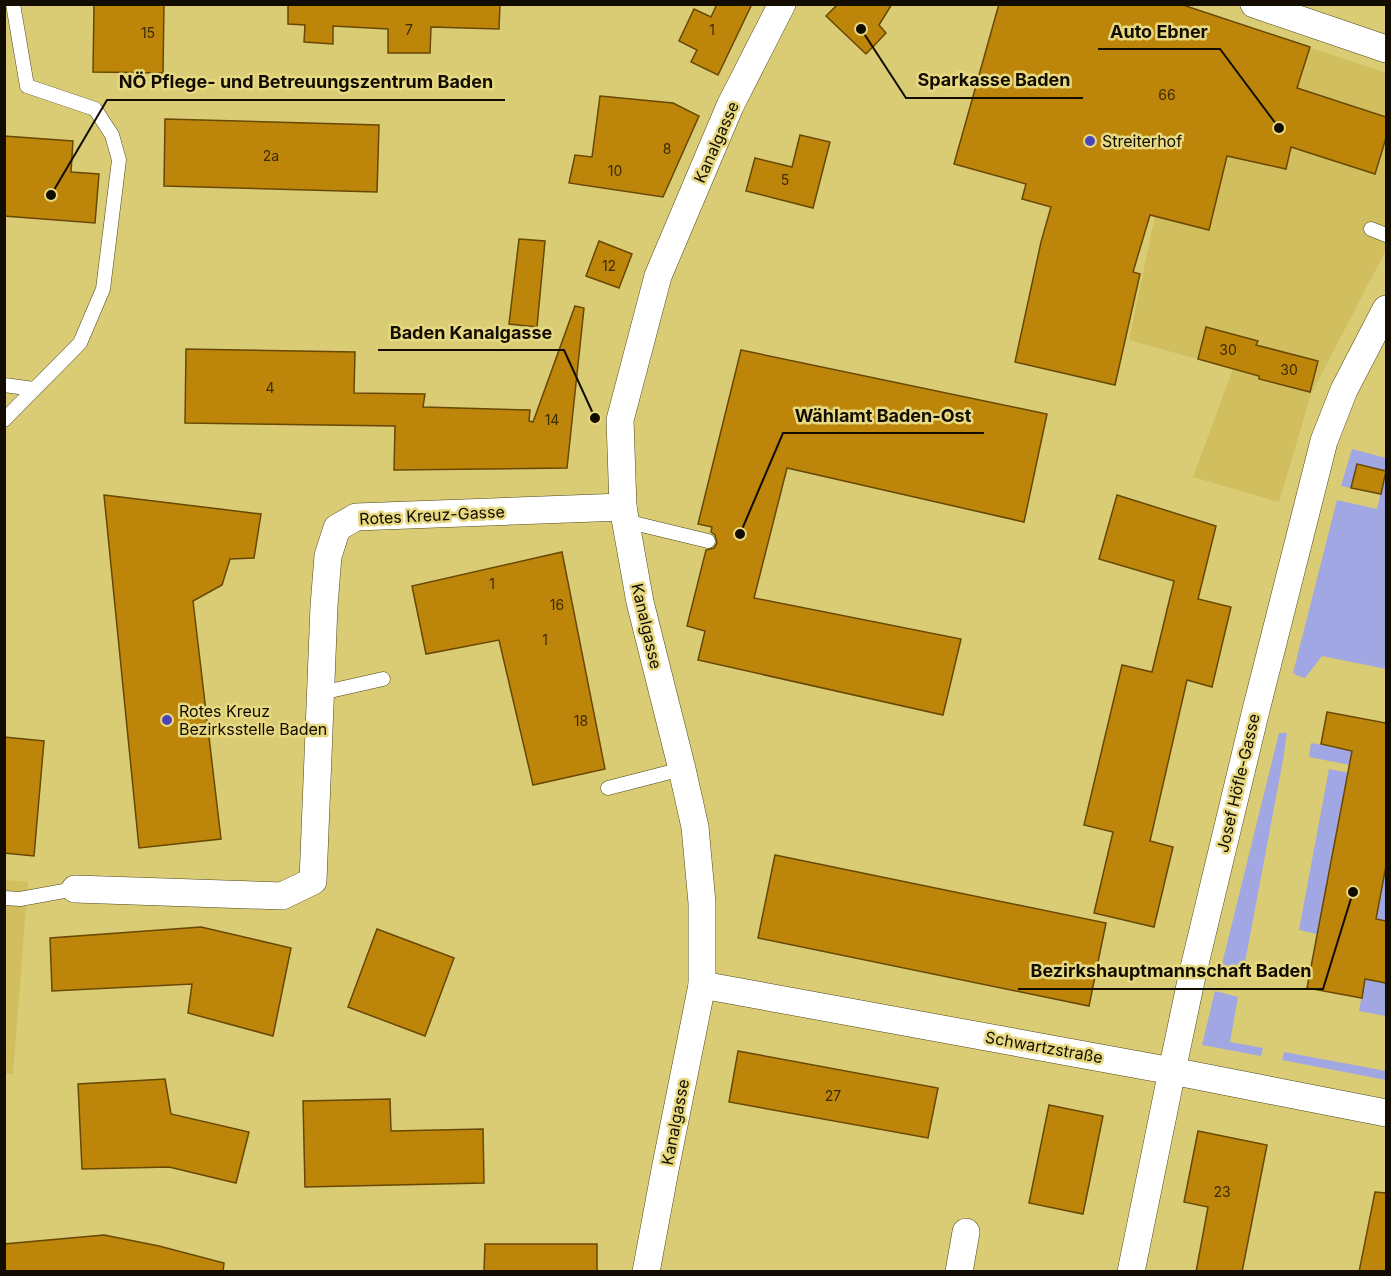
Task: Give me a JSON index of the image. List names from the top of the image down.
{
  "streets": {
    "street": [
      "Kanalgasse",
      "Rotes Kreuz-Gasse",
      "Josef Höfle-Gasse",
      "Schwartzstraße"
    ]
  },
  "crossings": [
    ["Kanalgasse", "Rotes Kreuz-Gasse"],
    ["Kanalgasse", "Schwartzstraße"],
    ["Josef Höfle-Gasse", "Schwartzstraße"]
  ],
  "places": [
    "Sparkasse Baden",
    "Auto Ebner",
    "Streiterhof",
    "NÖ Pflege- und Betreuungszentrum Baden",
    "Baden Kanalgasse",
    "Wählamt Baden-Ost",
    "Rotes Kreuz Bezirksstelle Baden",
    "Bezirkshauptmannschaft Baden"
  ],
  "house_numbers": [
    "7",
    "1",
    "15",
    "66",
    "8",
    "2a",
    "10",
    "5",
    "12",
    "30",
    "30",
    "4",
    "14",
    "1",
    "16",
    "1",
    "18",
    "27",
    "23"
  ]
}
